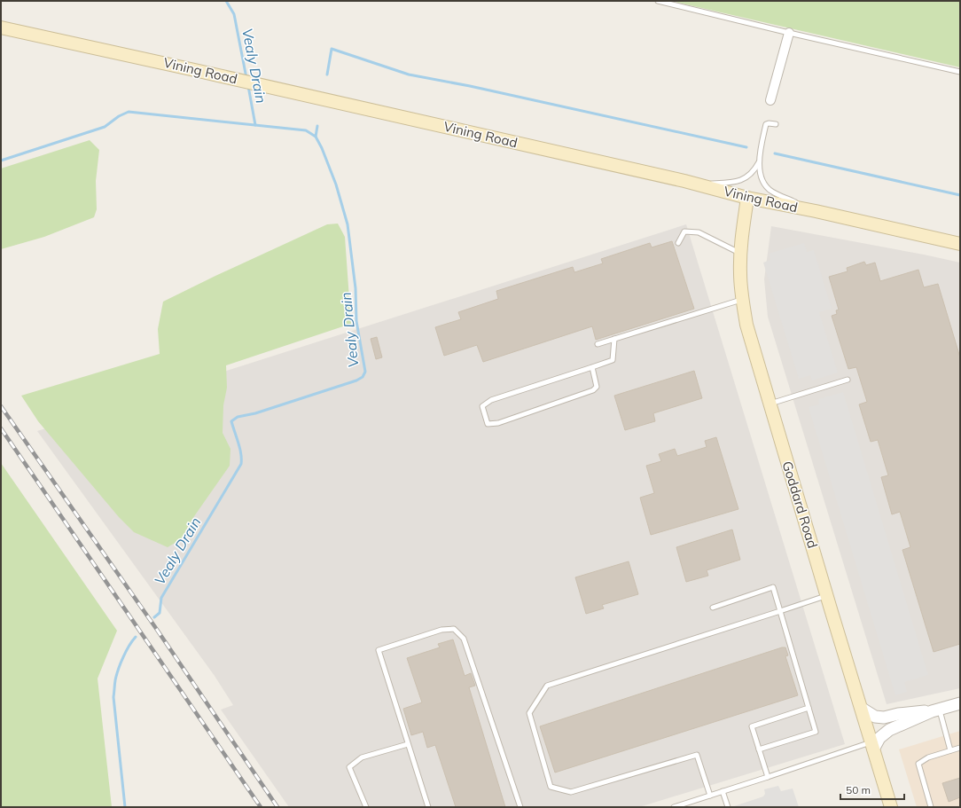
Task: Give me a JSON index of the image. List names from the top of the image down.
{
  "streets": {
    "main road": ["Vining Road", "Goddard Road"]
  },
  "crossings": [
    ["Vining Road", "Goddard Road"]
  ],
  "water": ["Vealy Drain"],
  "scale_bar": "50 m"
}
